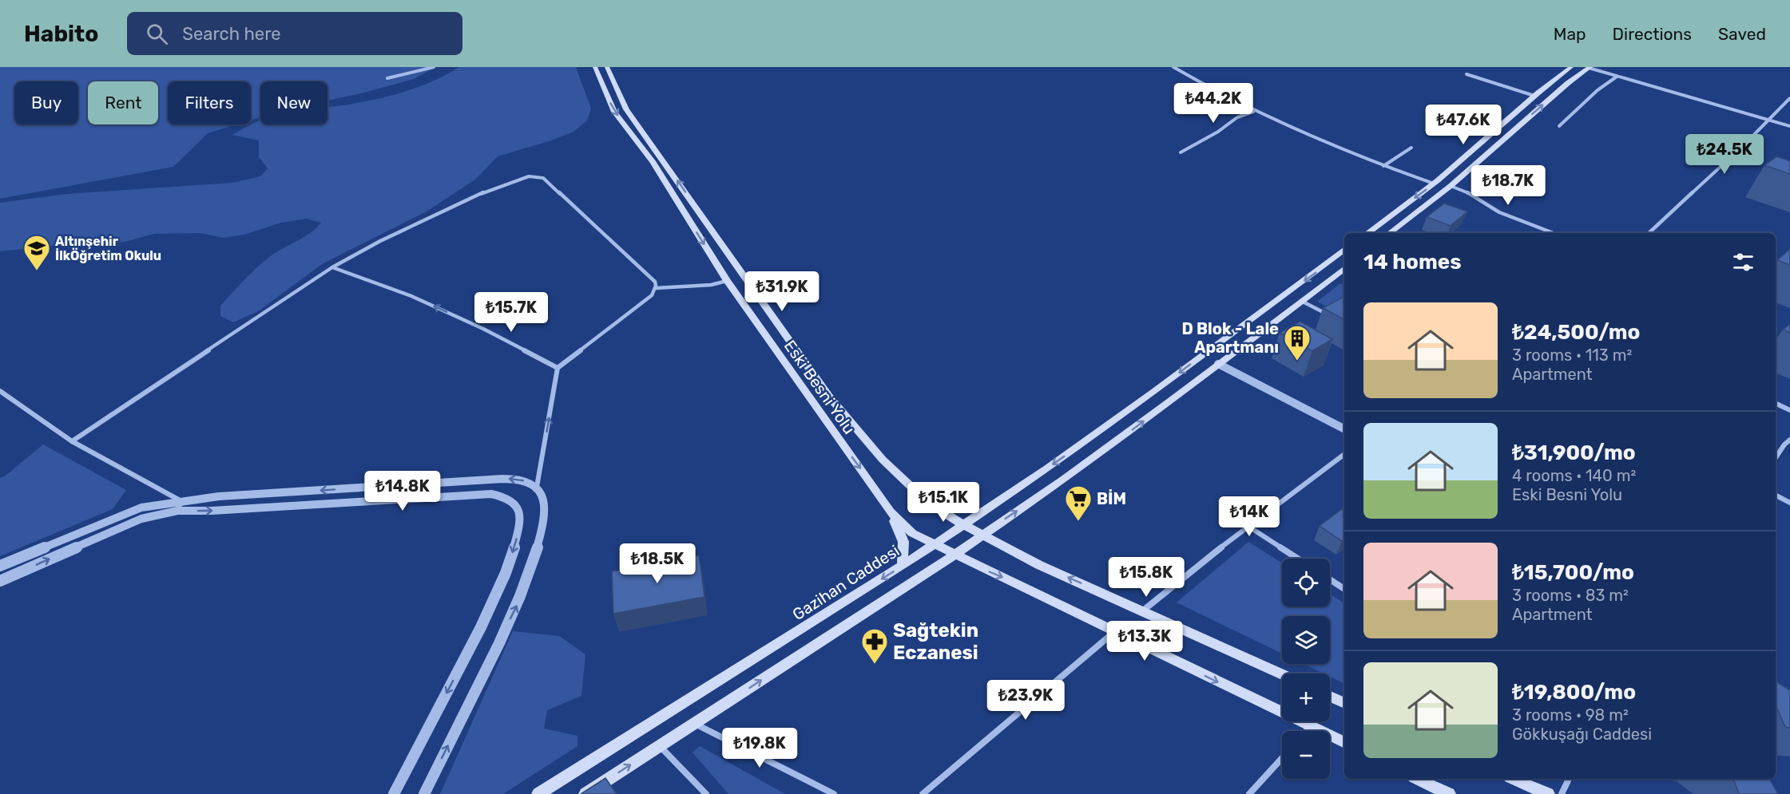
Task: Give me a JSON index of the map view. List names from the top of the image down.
{
  "streets": {
    "main road": ["Eski Besni Yolu", "Gazihan Caddesi"]
  },
  "crossings": [
    ["Eski Besni Yolu", "Gazihan Caddesi"]
  ],
  "places": {
    "school or university": ["Altınşehir İlkÖğretim Okulu"],
    "building": ["D Blok - Lale Apartmanı"],
    "supermarket": ["BİM"],
    "pharmacy": ["Sağtekin Eczanesi"]
  },
  "page": {
    "header": "Habito",
    "search": "Search here",
    "nav": ["Map", "Directions", "Saved"],
    "chip": [
      "Buy",
      "Rent",
      "Filters",
      "New"
    ],
    "price": [
      "₺44.2K",
      "₺47.6K",
      "₺24.5K",
      "₺18.7K",
      "₺31.9K",
      "₺15.7K",
      "₺14.8K",
      "₺15.1K",
      "₺14K",
      "₺18.5K",
      "₺15.8K",
      "₺13.3K",
      "₺23.9K",
      "₺19.8K"
    ],
    "heading": "14 homes",
    "list": [
      {
        "name": "₺24,500/mo",
        "note": "3 rooms · 113 m² · Apartment"
      },
      {
        "name": "₺31,900/mo",
        "note": "4 rooms · 140 m² · Eski Besni Yolu"
      },
      {
        "name": "₺15,700/mo",
        "note": "3 rooms · 83 m² · Apartment"
      },
      {
        "name": "₺19,800/mo",
        "note": "3 rooms · 98 m² · Gökkuşağı Caddesi"
      }
    ],
    "map_buttons": ["+", "−"]
  }
}
